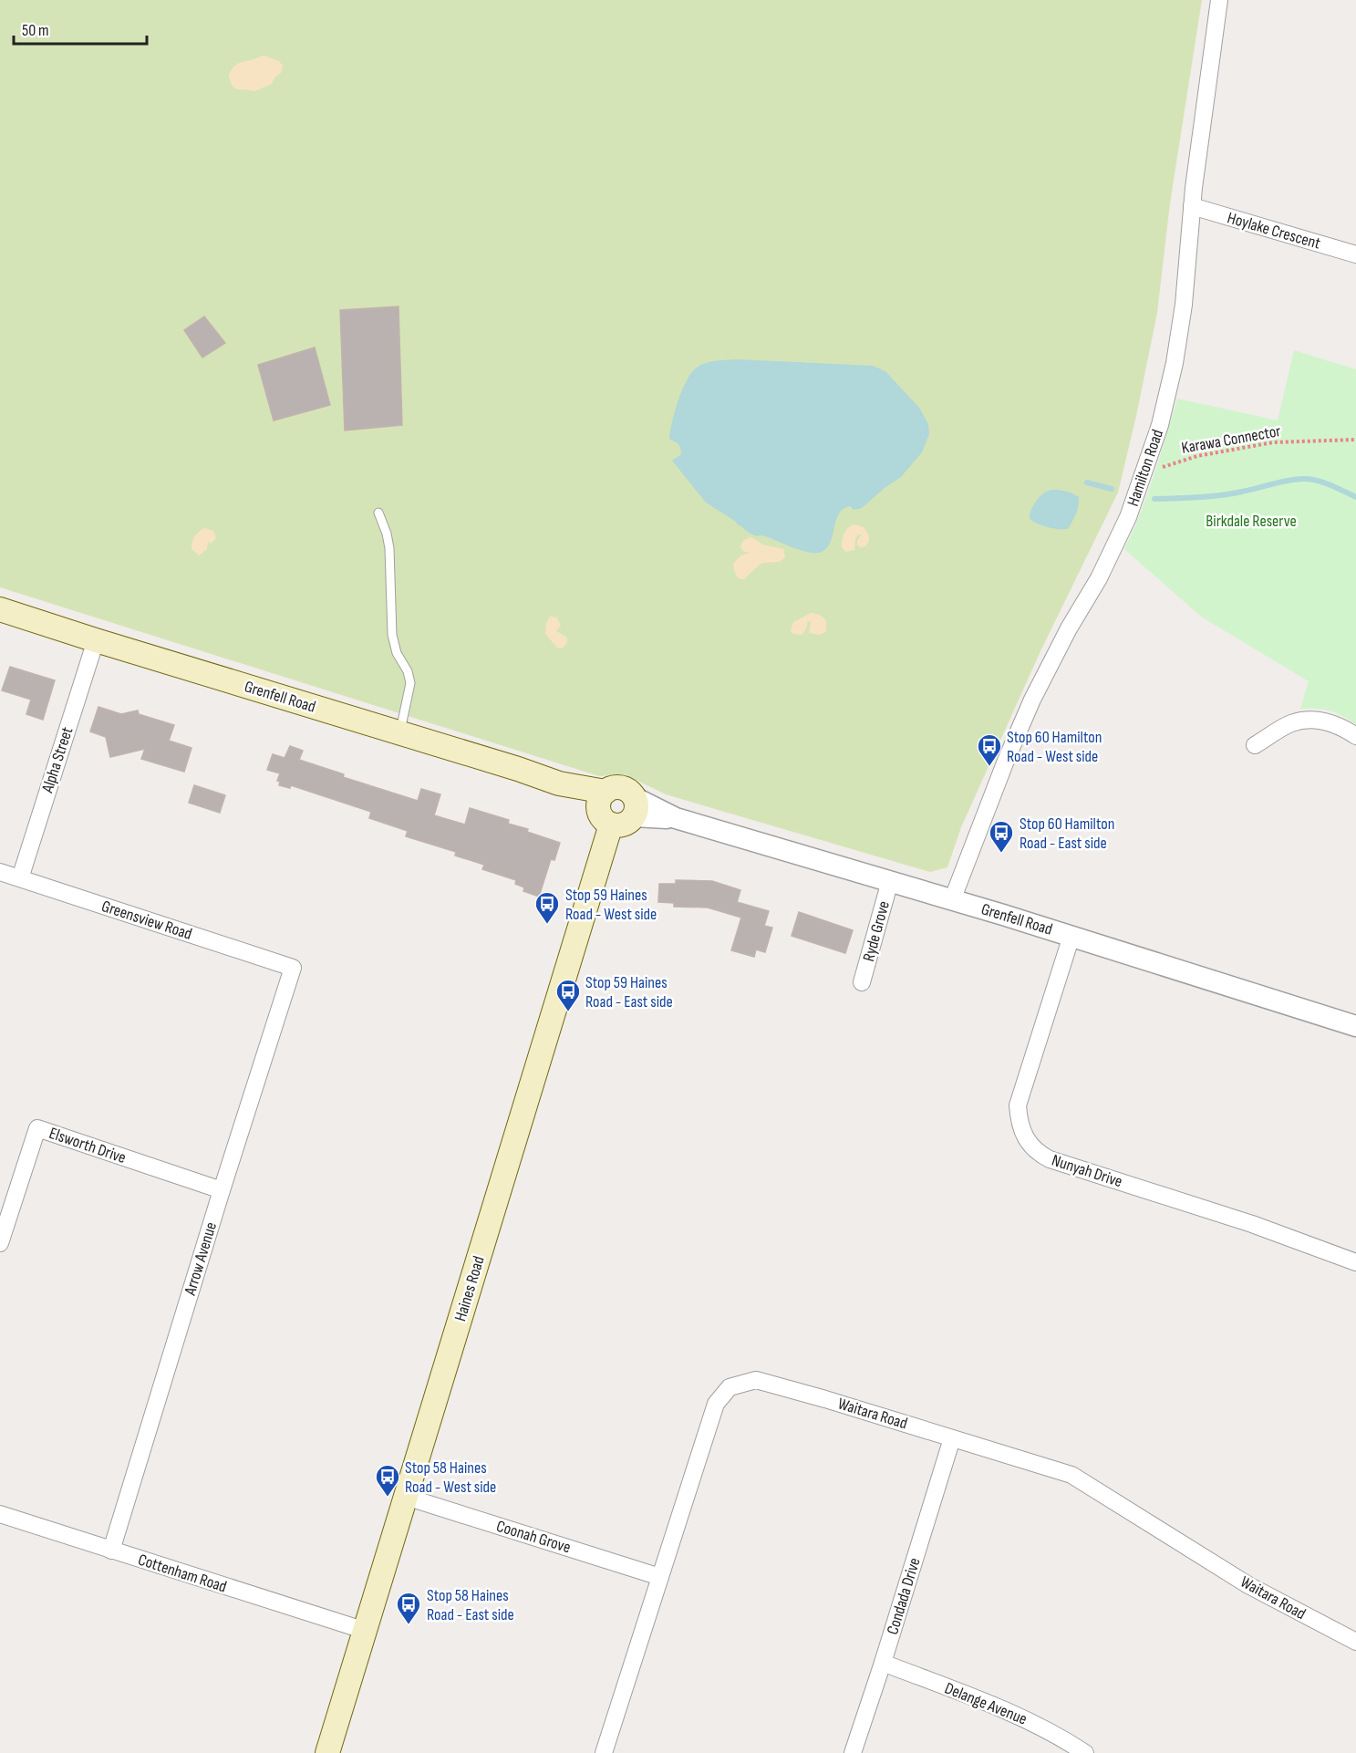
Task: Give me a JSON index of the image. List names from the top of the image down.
{
  "streets": {
    "main road": ["Grenfell Road", "Haines Road"],
    "street": [
      "Hoylake Crescent",
      "Hamilton Road",
      "Alpha Street",
      "Greensview Road",
      "Ryde Grove",
      "Elsworth Drive",
      "Nunyah Drive",
      "Arrow Avenue",
      "Waitara Road",
      "Coonah Grove",
      "Cottenham Road",
      "Condada Drive",
      "Delange Avenue"
    ],
    "path": ["Karawa Connector"]
  },
  "crossings": [
    ["Hoylake Crescent", "Hamilton Road"],
    ["Karawa Connector", "Hamilton Road"],
    ["Hamilton Road", "Grenfell Road"],
    ["Grenfell Road", "Alpha Street"],
    ["Grenfell Road", "Ryde Grove"],
    ["Grenfell Road", "Nunyah Drive"],
    ["Grenfell Road", "Haines Road"],
    ["Alpha Street", "Greensview Road"],
    ["Greensview Road", "Arrow Avenue"],
    ["Elsworth Drive", "Arrow Avenue"],
    ["Arrow Avenue", "Cottenham Road"],
    ["Haines Road", "Coonah Grove"],
    ["Haines Road", "Cottenham Road"],
    ["Waitara Road", "Coonah Grove"],
    ["Waitara Road", "Condada Drive"],
    ["Condada Drive", "Delange Avenue"]
  ],
  "parks": ["Birkdale Reserve"],
  "places": {
    "bus stop": [
      "Stop 60 Hamilton Road - West side",
      "Stop 60 Hamilton Road - East side",
      "Stop 59 Haines Road - West side",
      "Stop 59 Haines Road - East side",
      "Stop 58 Haines Road - West side",
      "Stop 58 Haines Road - East side"
    ]
  },
  "scale_bar": "50 m"
}
